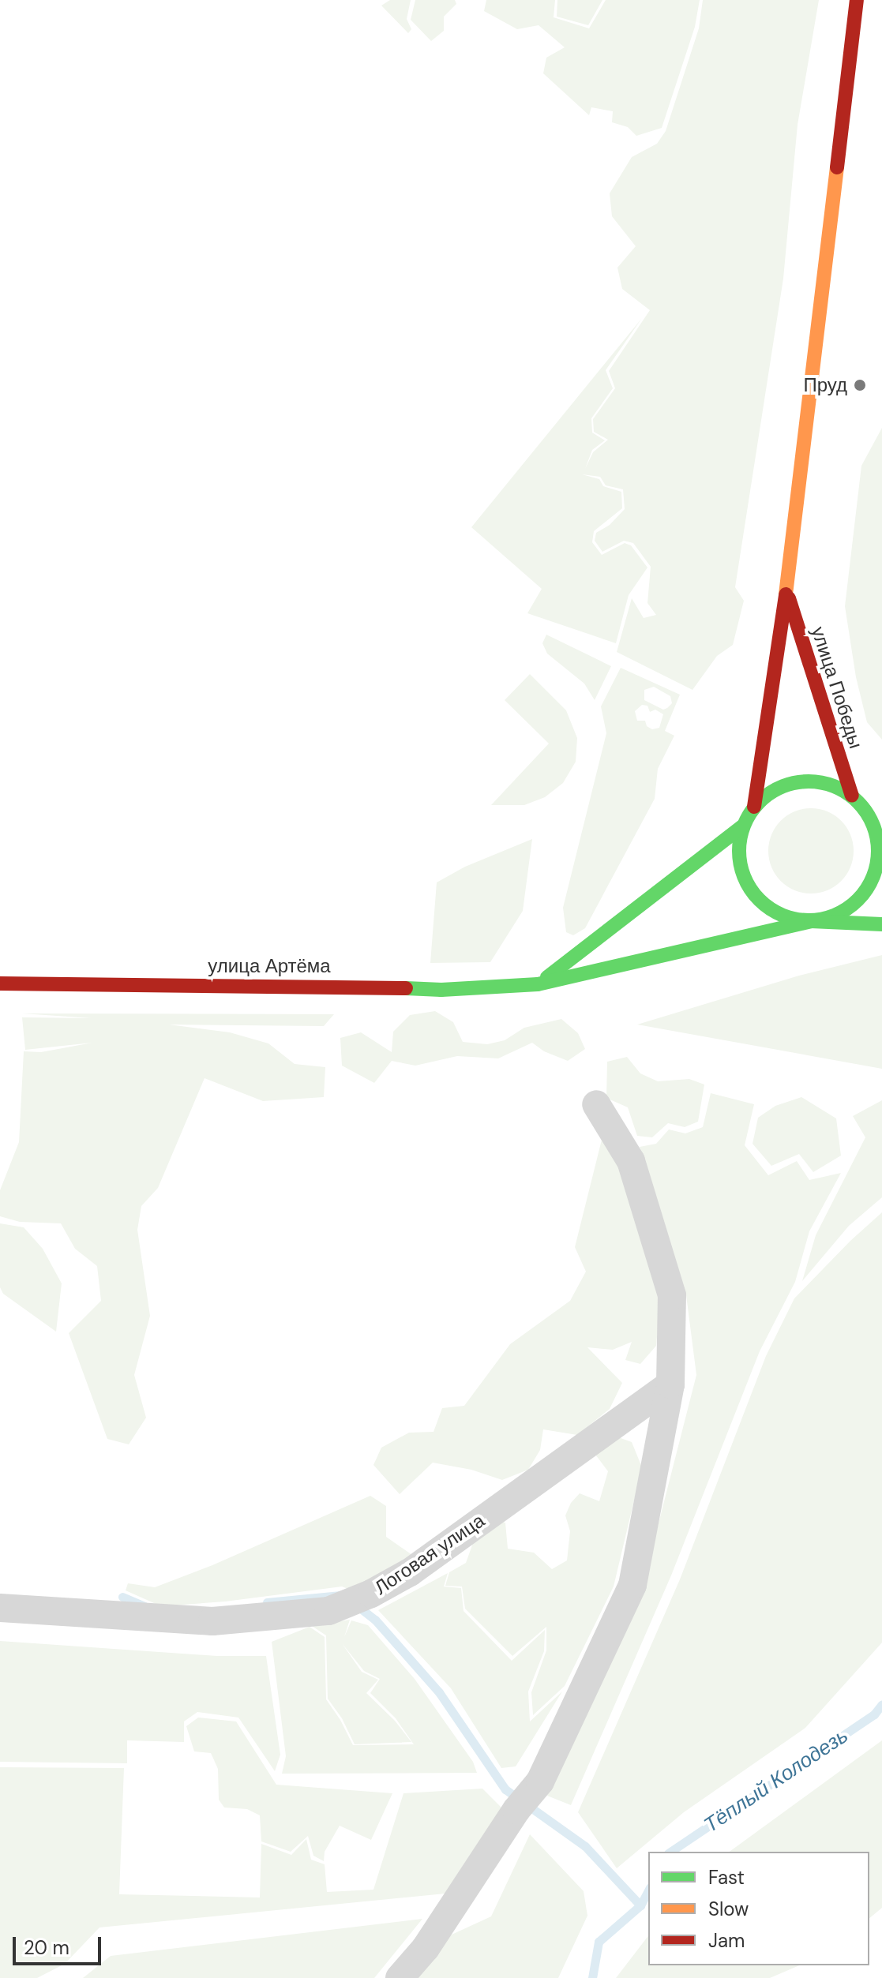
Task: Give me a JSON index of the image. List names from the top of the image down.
{
  "streets": {
    "main road": ["улица Победы", "улица Артёма"],
    "street": ["Логовая улица"]
  },
  "crossings": [
    ["улица Победы", "улица Артёма"]
  ],
  "water": ["Тёплый Колодезь"],
  "places": ["Пруд"],
  "legend": ["Fast", "Slow", "Jam"],
  "scale_bar": "20 m"
}
